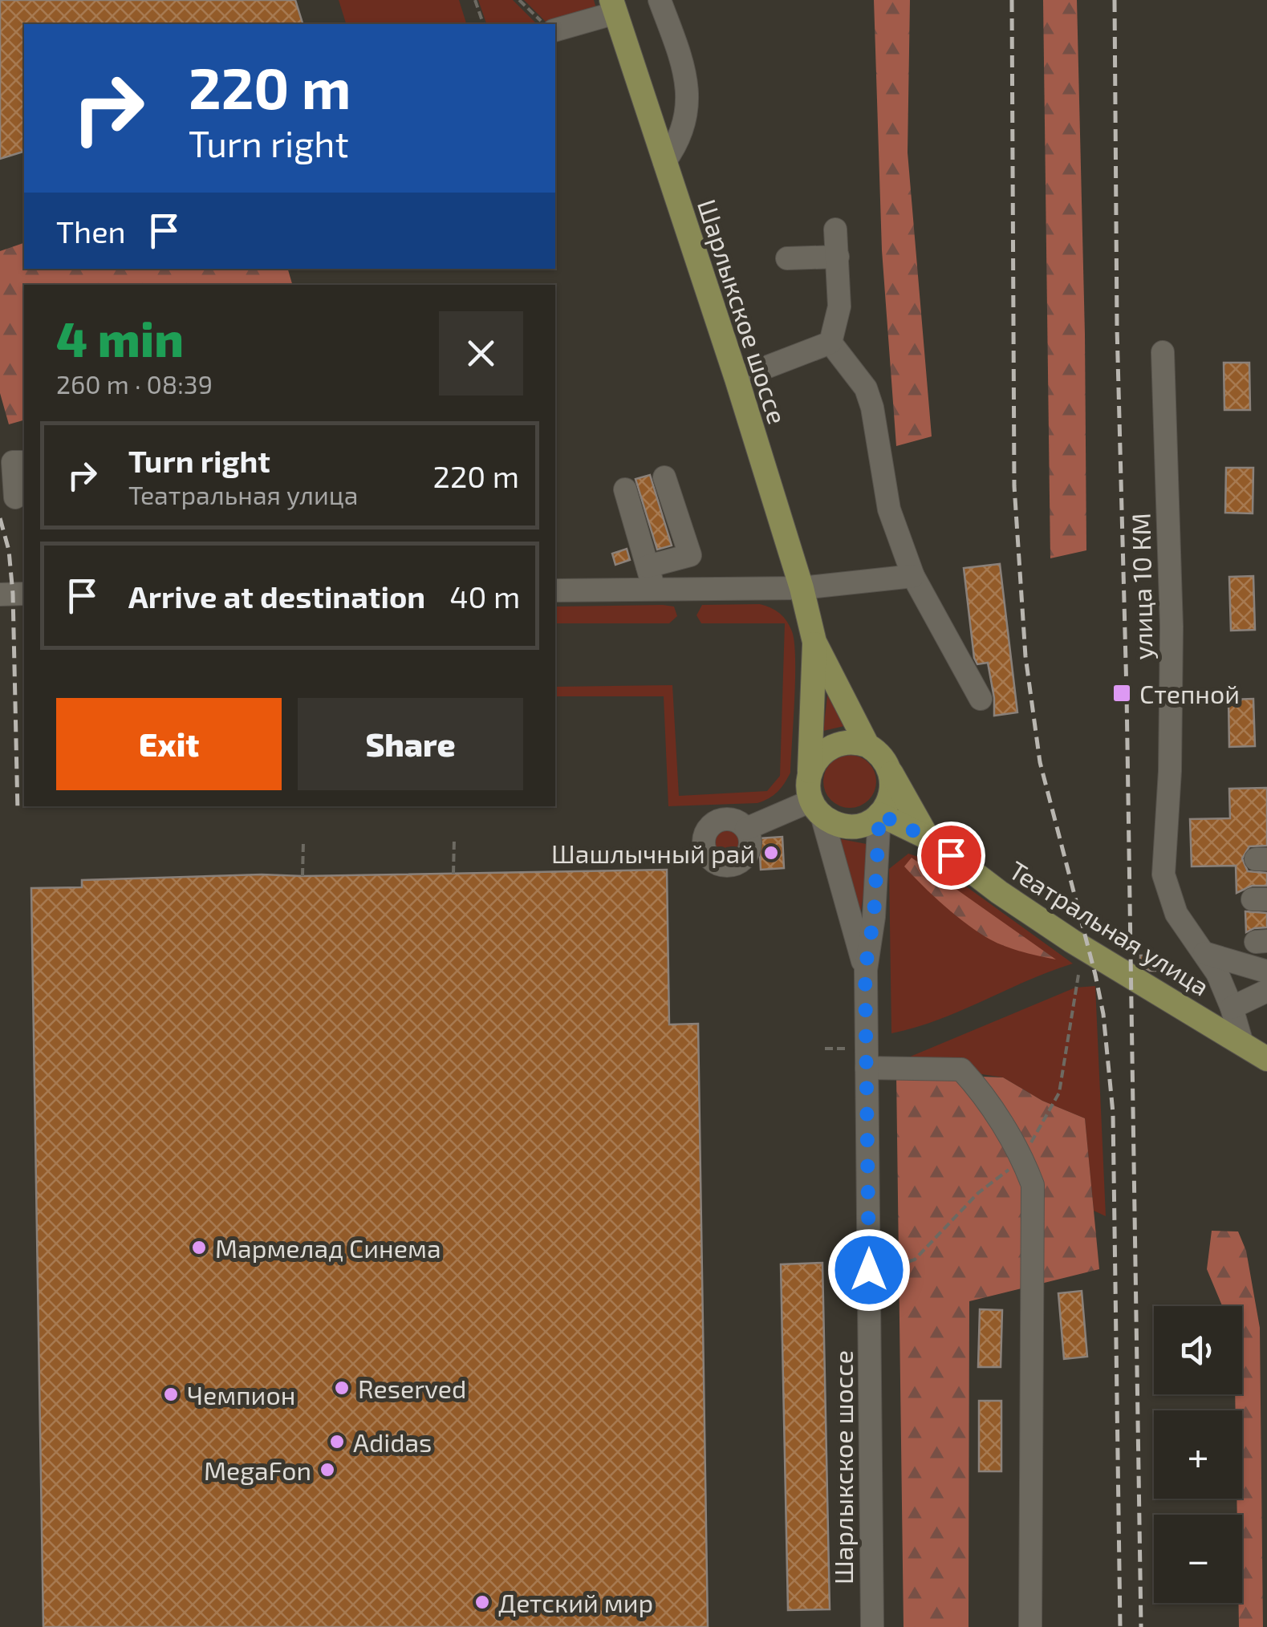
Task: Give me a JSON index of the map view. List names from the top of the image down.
{
  "streets": {
    "main road": ["Шарлыкское шоссе", "Театральная улица"],
    "street": ["улица 10 КМ"]
  },
  "crossings": [
    ["Шарлыкское шоссе", "Театральная улица"],
    ["улица 10 КМ", "Театральная улица"]
  ],
  "places": {
    "transit": ["Степной"],
    "other": [
      "Шашлычный рай",
      "Мармелад Синема",
      "Reserved",
      "Чемпион",
      "Adidas",
      "MegaFon",
      "Детский мир"
    ]
  },
  "page": {
    "turn": ["220 m", "Turn right"],
    "then": "Then",
    "heading": ["4 min", "260 m · 08:39"],
    "list": [
      {
        "name": "Turn right",
        "note": "Театральная улица",
        "value": "220 m"
      },
      {
        "name": "Arrive at destination",
        "value": "40 m"
      }
    ],
    "buttons": ["Exit", "Share"],
    "map_buttons": ["+", "−"]
  }
}
